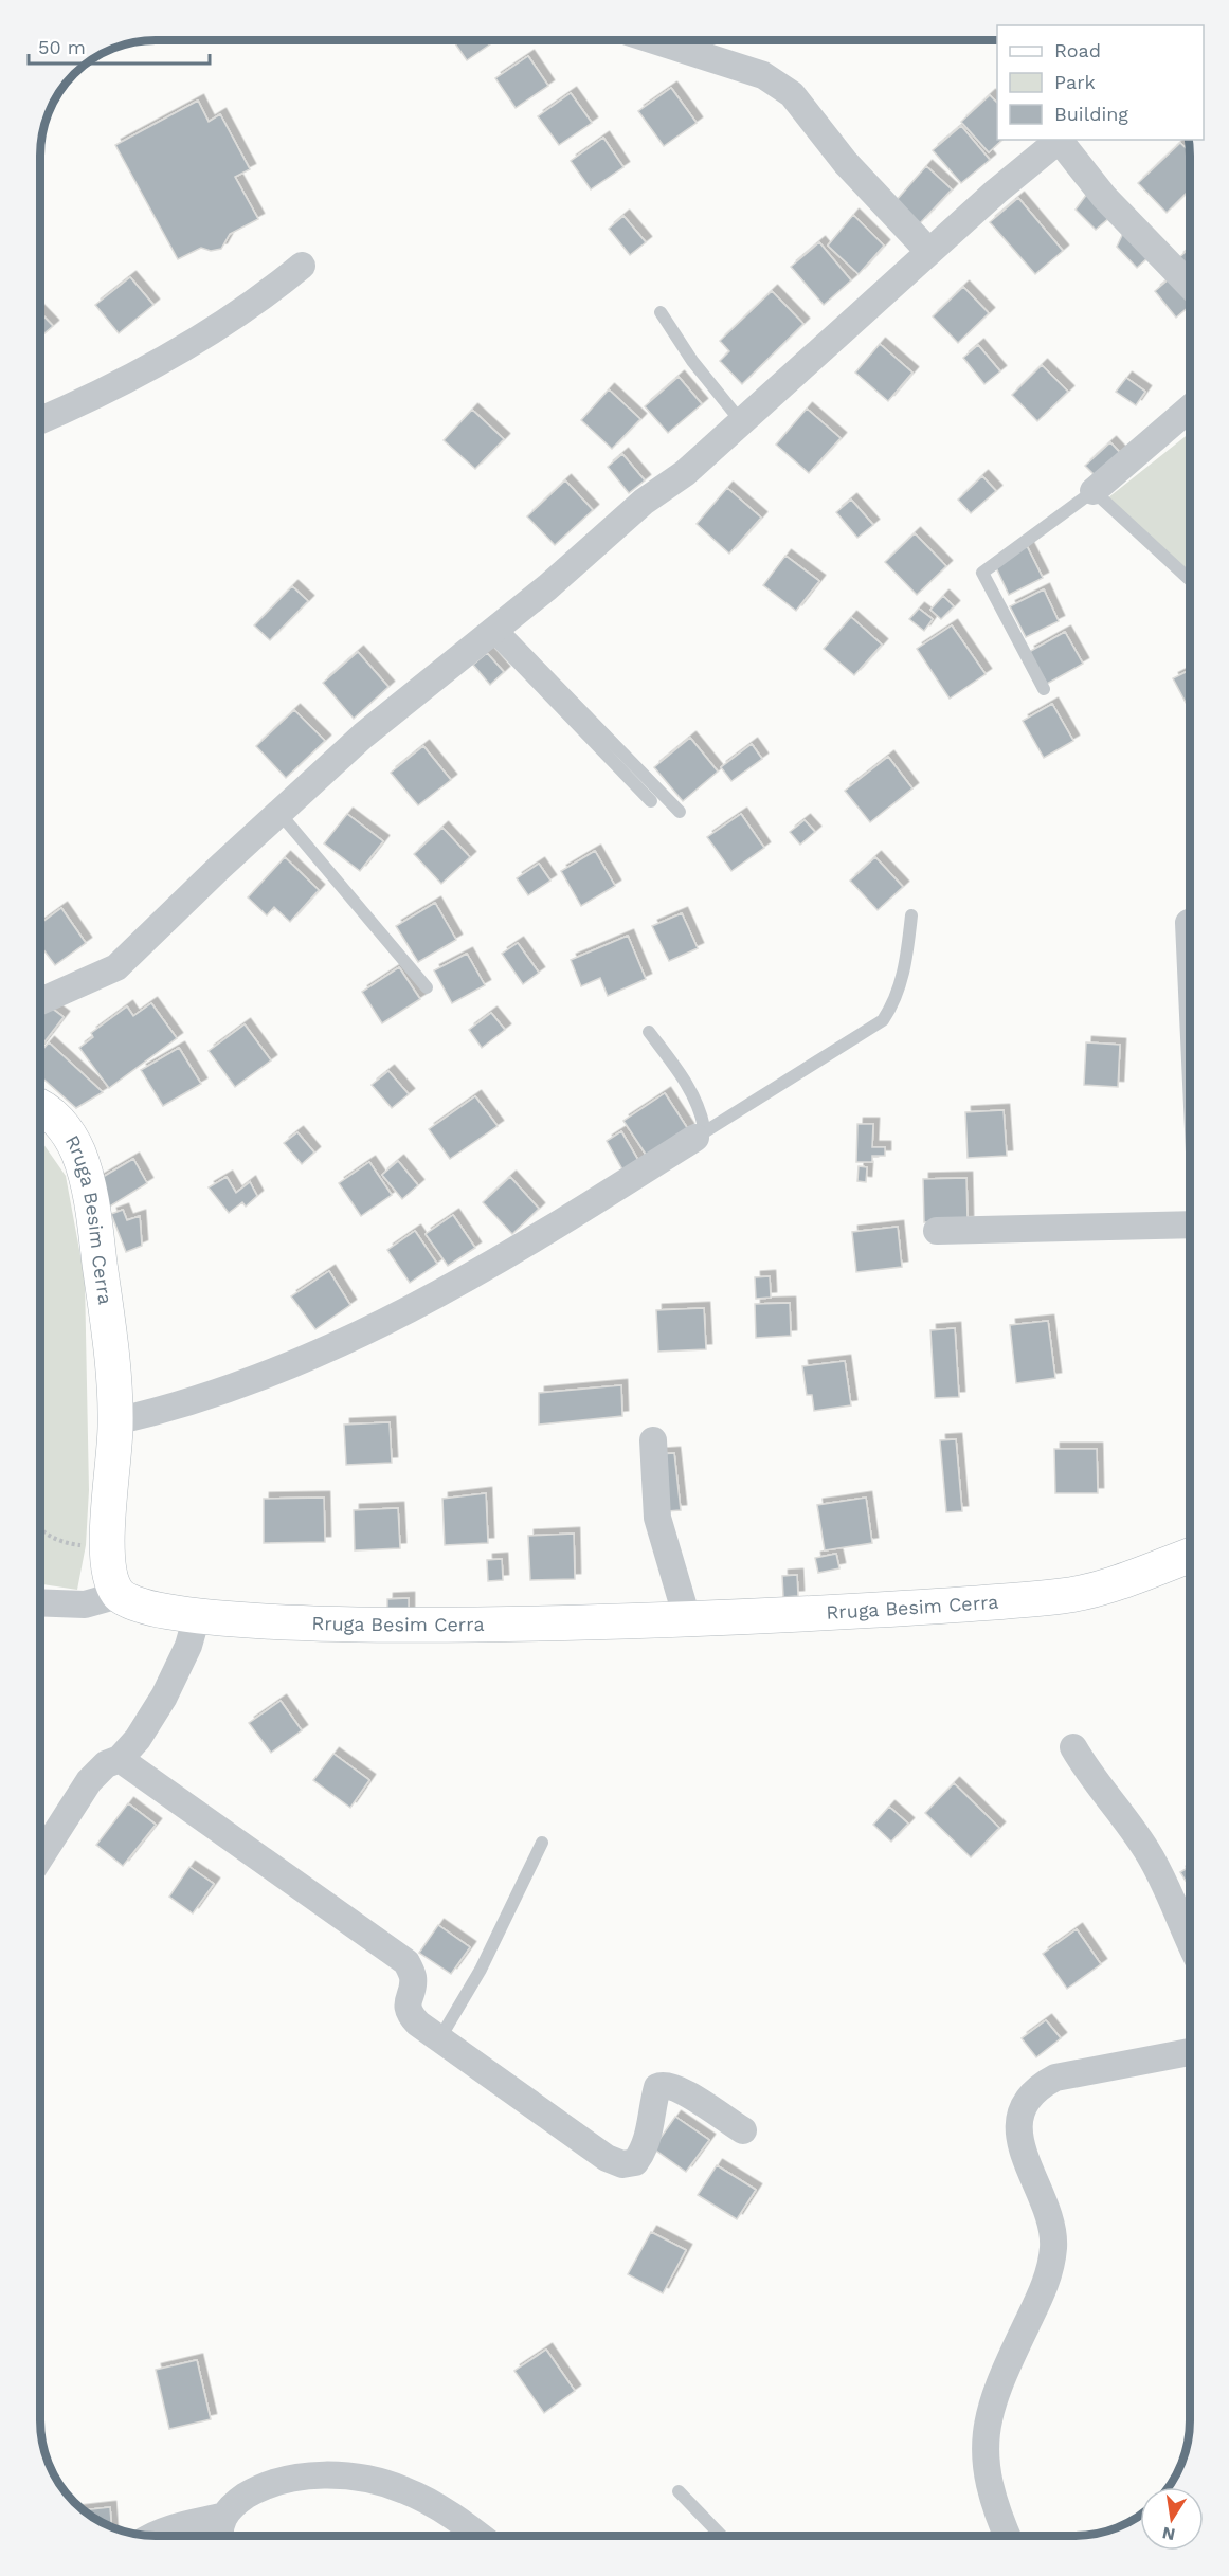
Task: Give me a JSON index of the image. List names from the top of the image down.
{
  "streets": {
    "street": ["Rruga Besim Cerra"]
  },
  "legend": ["Road", "Park", "Building"],
  "scale_bar": "50 m",
  "north": "bottom"
}
